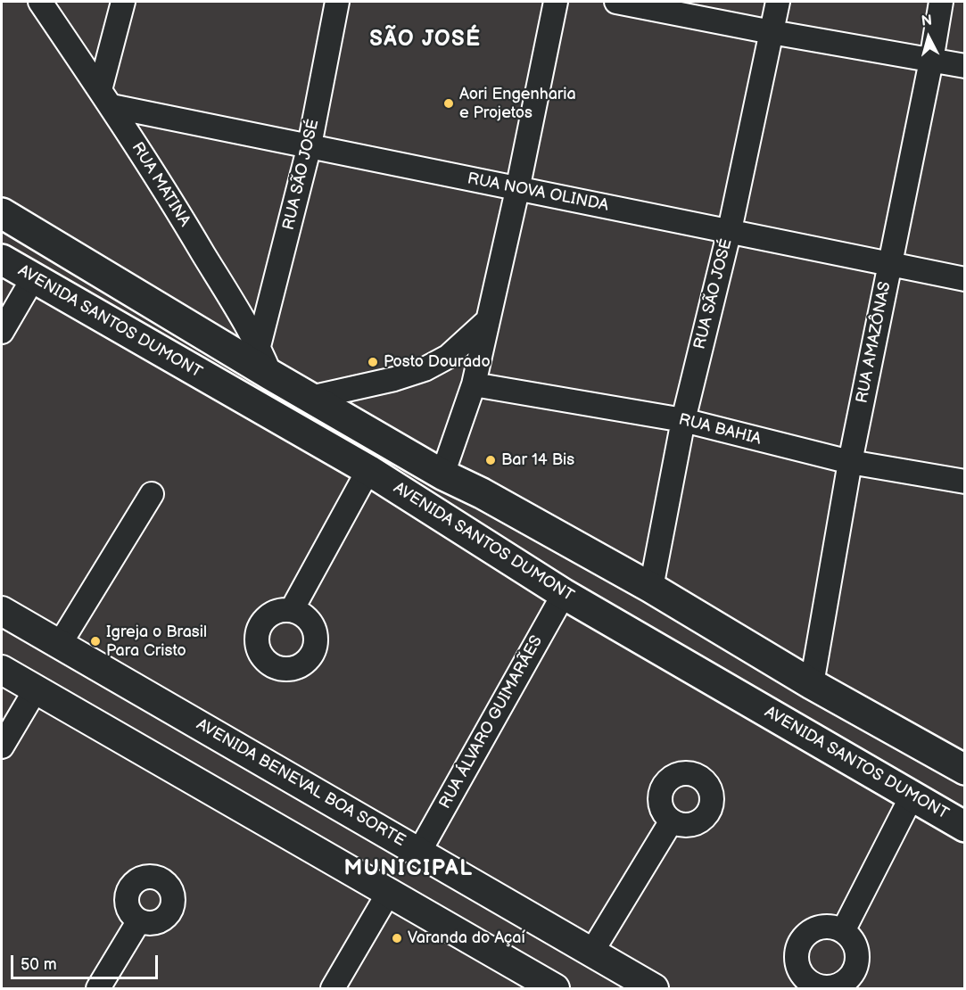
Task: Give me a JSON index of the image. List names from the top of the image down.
{
  "streets": {
    "main road": ["AVENIDA SANTOS DUMONT"],
    "street": [
      "RUA SÃO JOSÉ",
      "RUA MATINA",
      "RUA NOVA OLINDA",
      "RUA AMAZÔNAS",
      "RUA BAHIA",
      "RUA ÁLVARO GUIMARÃES",
      "AVENIDA BENEVAL BOA SORTE"
    ]
  },
  "crossings": [
    ["RUA SÃO JOSÉ", "RUA MATINA"],
    ["RUA SÃO JOSÉ", "RUA NOVA OLINDA"],
    ["RUA SÃO JOSÉ", "RUA BAHIA"],
    ["RUA MATINA", "RUA NOVA OLINDA"],
    ["RUA NOVA OLINDA", "RUA AMAZÔNAS"],
    ["AVENIDA SANTOS DUMONT", "RUA ÁLVARO GUIMARÃES"],
    ["RUA AMAZÔNAS", "RUA BAHIA"],
    ["RUA ÁLVARO GUIMARÃES", "AVENIDA BENEVAL BOA SORTE"]
  ],
  "districts": ["SÃO JOSÉ", "MUNICIPAL"],
  "places": [
    "Aori Engenharia e Projetos",
    "Posto Dourado",
    "Bar 14 Bis",
    "Igreja o Brasil Para Cristo",
    "Varanda do Açaí"
  ],
  "scale_bar": "50 m",
  "north": "top"
}
